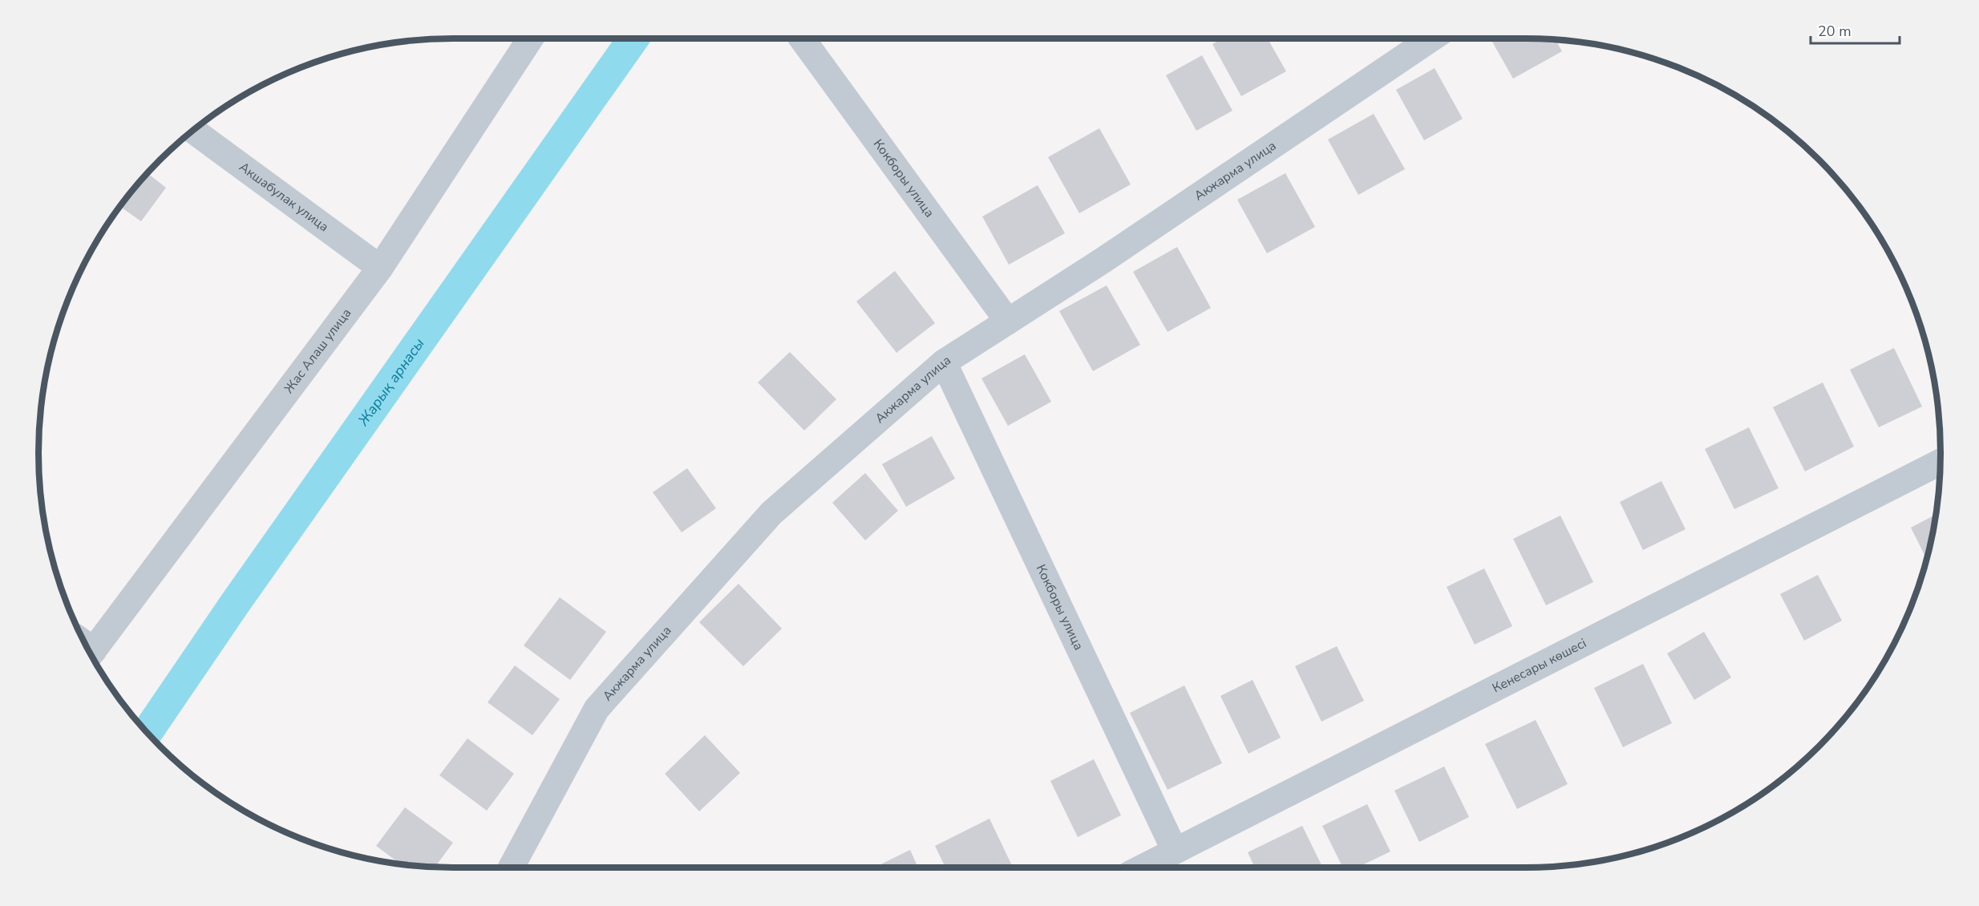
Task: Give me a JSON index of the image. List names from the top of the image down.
{
  "streets": {
    "street": [
      "Акжарма улица",
      "Кокборы улица",
      "Акшабулак улица",
      "Жас Алаш улица",
      "Кенесары көшесі"
    ]
  },
  "crossings": [
    ["Акжарма улица", "Кокборы улица"],
    ["Кокборы улица", "Кенесары көшесі"],
    ["Акшабулак улица", "Жас Алаш улица"]
  ],
  "water": ["Жарық арнасы"],
  "scale_bar": "20 m"
}
